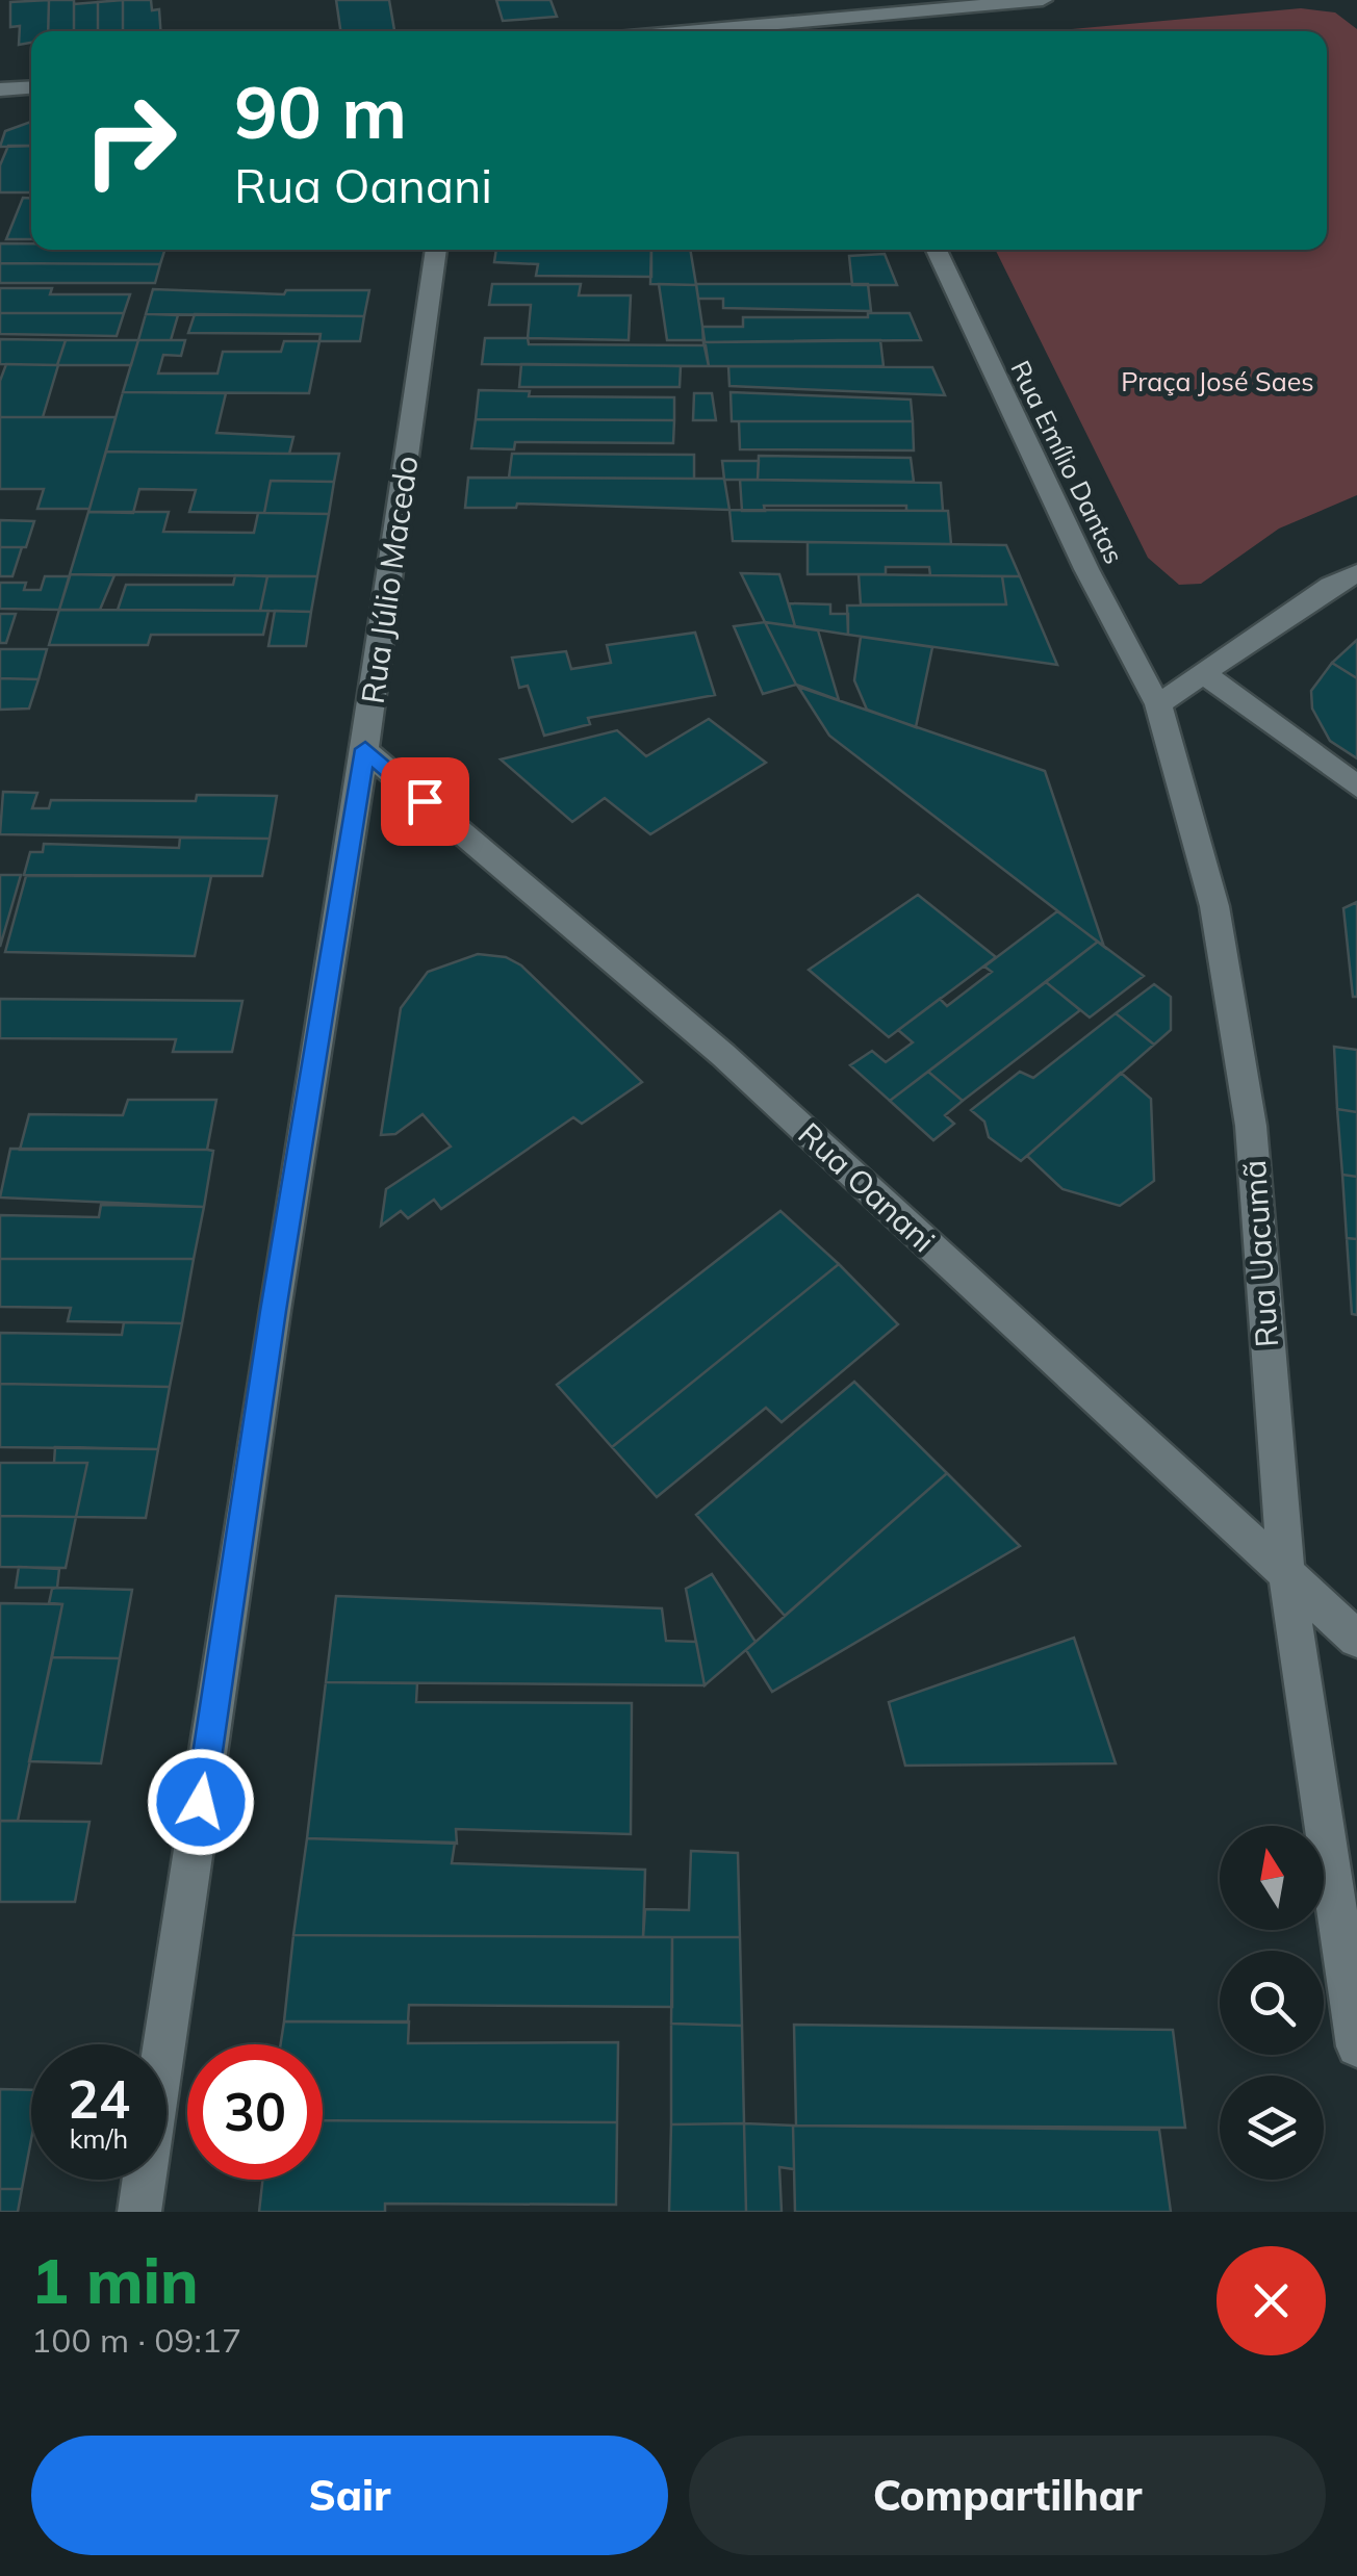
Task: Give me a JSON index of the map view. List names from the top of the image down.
{
  "streets": {
    "street": [
      "Rua Emílio Dantas",
      "Rua Júlio Macedo",
      "Rua Oanani",
      "Rua Uacumã"
    ]
  },
  "crossings": [
    ["Rua Emílio Dantas", "Rua Uacumã"],
    ["Rua Júlio Macedo", "Rua Oanani"],
    ["Rua Oanani", "Rua Uacumã"]
  ],
  "parks": ["Praça José Saes"],
  "north": "top",
  "page": {
    "turn": ["90 m", "Rua Oanani"],
    "speed": "24 km/h",
    "limit": "30",
    "heading": ["1 min", "100 m · 09:17"],
    "buttons": ["Sair", "Compartilhar"]
  }
}
